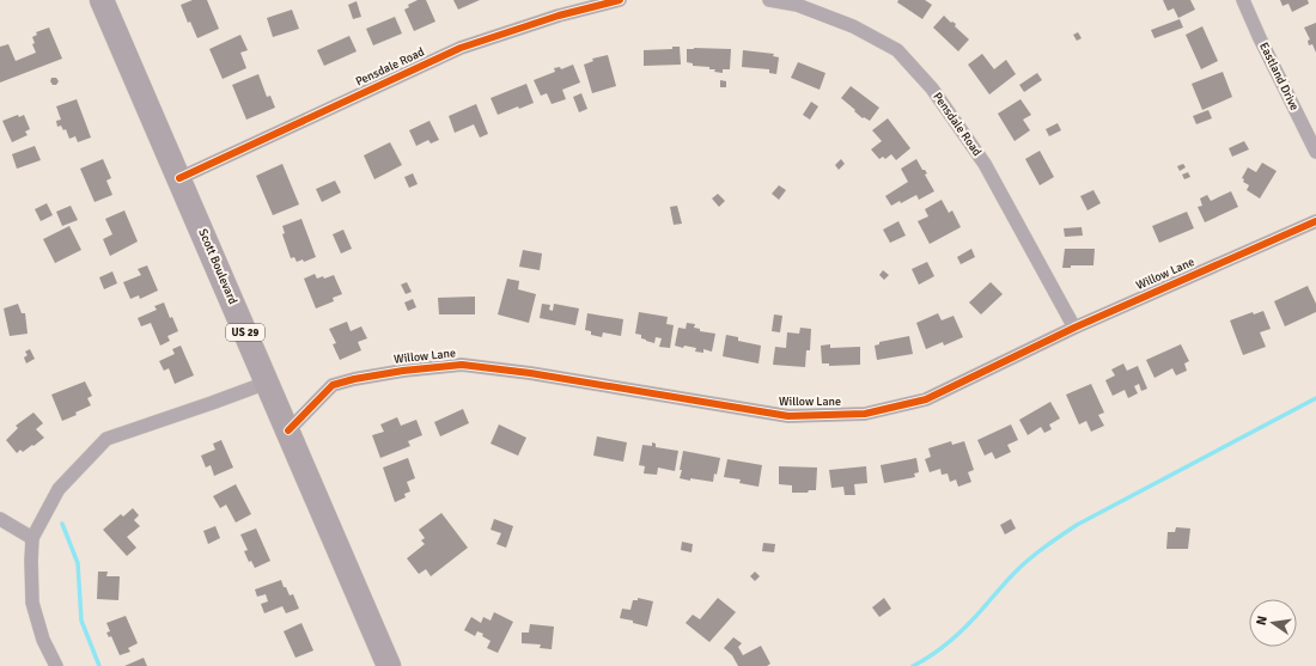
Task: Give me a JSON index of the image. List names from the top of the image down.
{
  "streets": {
    "highway": ["Scott Boulevard", "US 29"],
    "street": ["Pensdale Road", "Eastland Drive", "Willow Lane"]
  },
  "crossings": [
    ["Pensdale Road", "Scott Boulevard"],
    ["Pensdale Road", "Willow Lane"],
    ["Scott Boulevard", "Willow Lane"]
  ],
  "north": "left"
}
